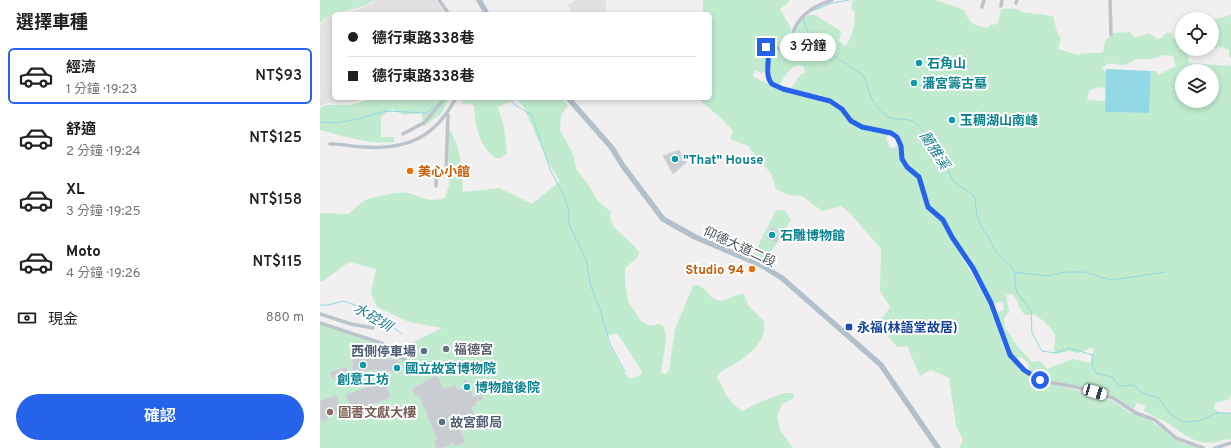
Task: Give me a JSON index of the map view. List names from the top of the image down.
{
  "streets": {
    "main road": ["仰德大道二段"]
  },
  "water": ["蘭雅溪", "水硿圳"],
  "places": {
    "other": [
      "石角山",
      "潘宮籌古墓",
      "玉稠湖山南峰",
      "\"That\" House",
      "美心小館",
      "石雕博物館",
      "Studio 94",
      "福德宮",
      "西側停車場",
      "創意工坊",
      "國立故宮博物院",
      "博物館後院",
      "圖書文獻大樓",
      "故宮郵局"
    ],
    "transit": ["永福(林語堂故居)"]
  },
  "page": {
    "heading": "選擇車種",
    "banner": ["德行東路338巷", "德行東路338巷"],
    "bubble": "3 分鐘",
    "list": [
      {
        "name": "經濟",
        "note": "1 分鐘 · 19:23",
        "value": "NT$93"
      },
      {
        "name": "舒適",
        "note": "2 分鐘 · 19:24",
        "value": "NT$125"
      },
      {
        "name": "XL",
        "note": "3 分鐘 · 19:25",
        "value": "NT$158"
      },
      {
        "name": "Moto",
        "note": "4 分鐘 · 19:26",
        "value": "NT$115"
      }
    ],
    "pay": ["現金", "880 m"],
    "buttons": "確認"
  }
}
